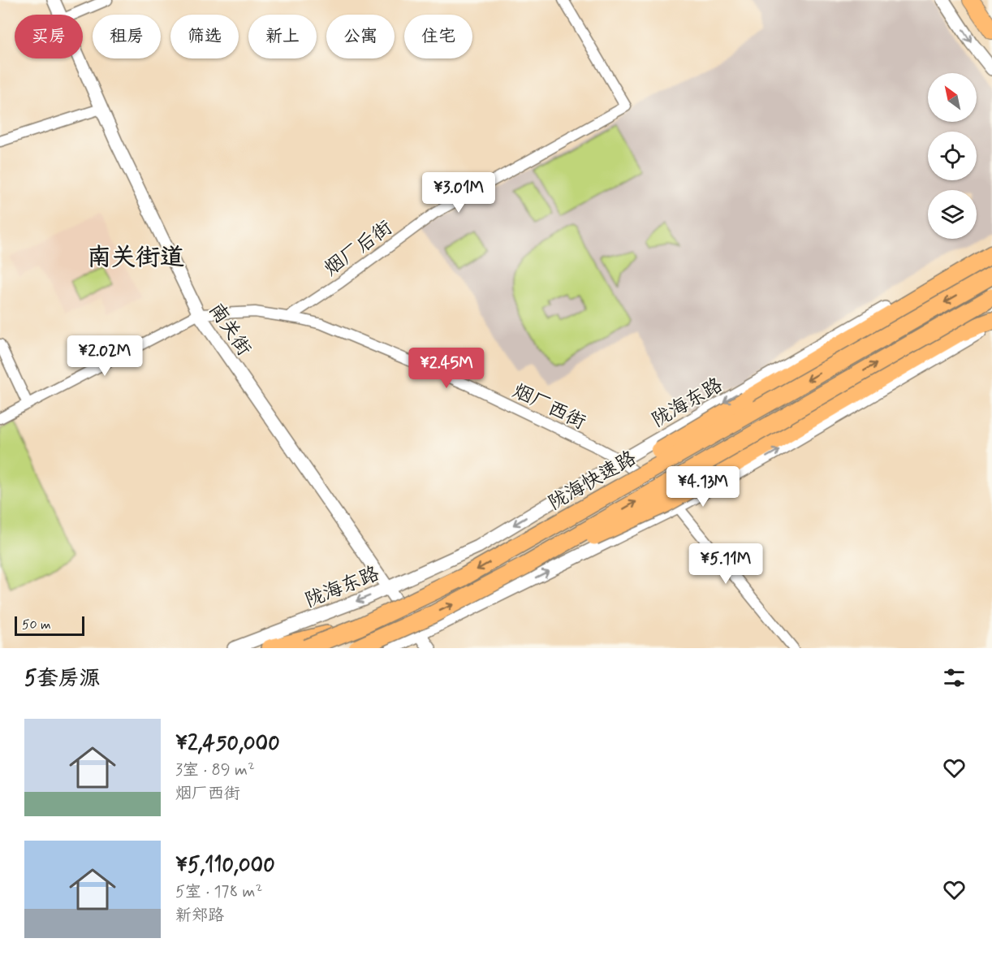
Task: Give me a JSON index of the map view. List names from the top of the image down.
{
  "streets": {
    "highway": ["陇海快速路"],
    "street": [
      "烟厂后街",
      "南关街",
      "陇海东路",
      "烟厂西街"
    ]
  },
  "crossings": [
    ["烟厂后街", "烟厂西街"],
    ["南关街", "陇海东路"],
    ["南关街", "烟厂西街"],
    ["陇海东路", "烟厂西街"]
  ],
  "districts": ["南关街道"],
  "scale_bar": "50 m",
  "north": "top left",
  "page": {
    "chip": [
      "买房",
      "租房",
      "筛选",
      "新上",
      "公寓",
      "住宅"
    ],
    "price": [
      "¥3.01M",
      "¥2.02M",
      "¥2.45M",
      "¥4.13M",
      "¥5.11M"
    ],
    "scale": "50 m",
    "heading": "5套房源",
    "list": [
      {
        "name": "¥2,450,000",
        "note": "3室 · 89 m² · 烟厂西街"
      },
      {
        "name": "¥5,110,000",
        "note": "5室 · 178 m² · 新郑路"
      }
    ]
  }
}
